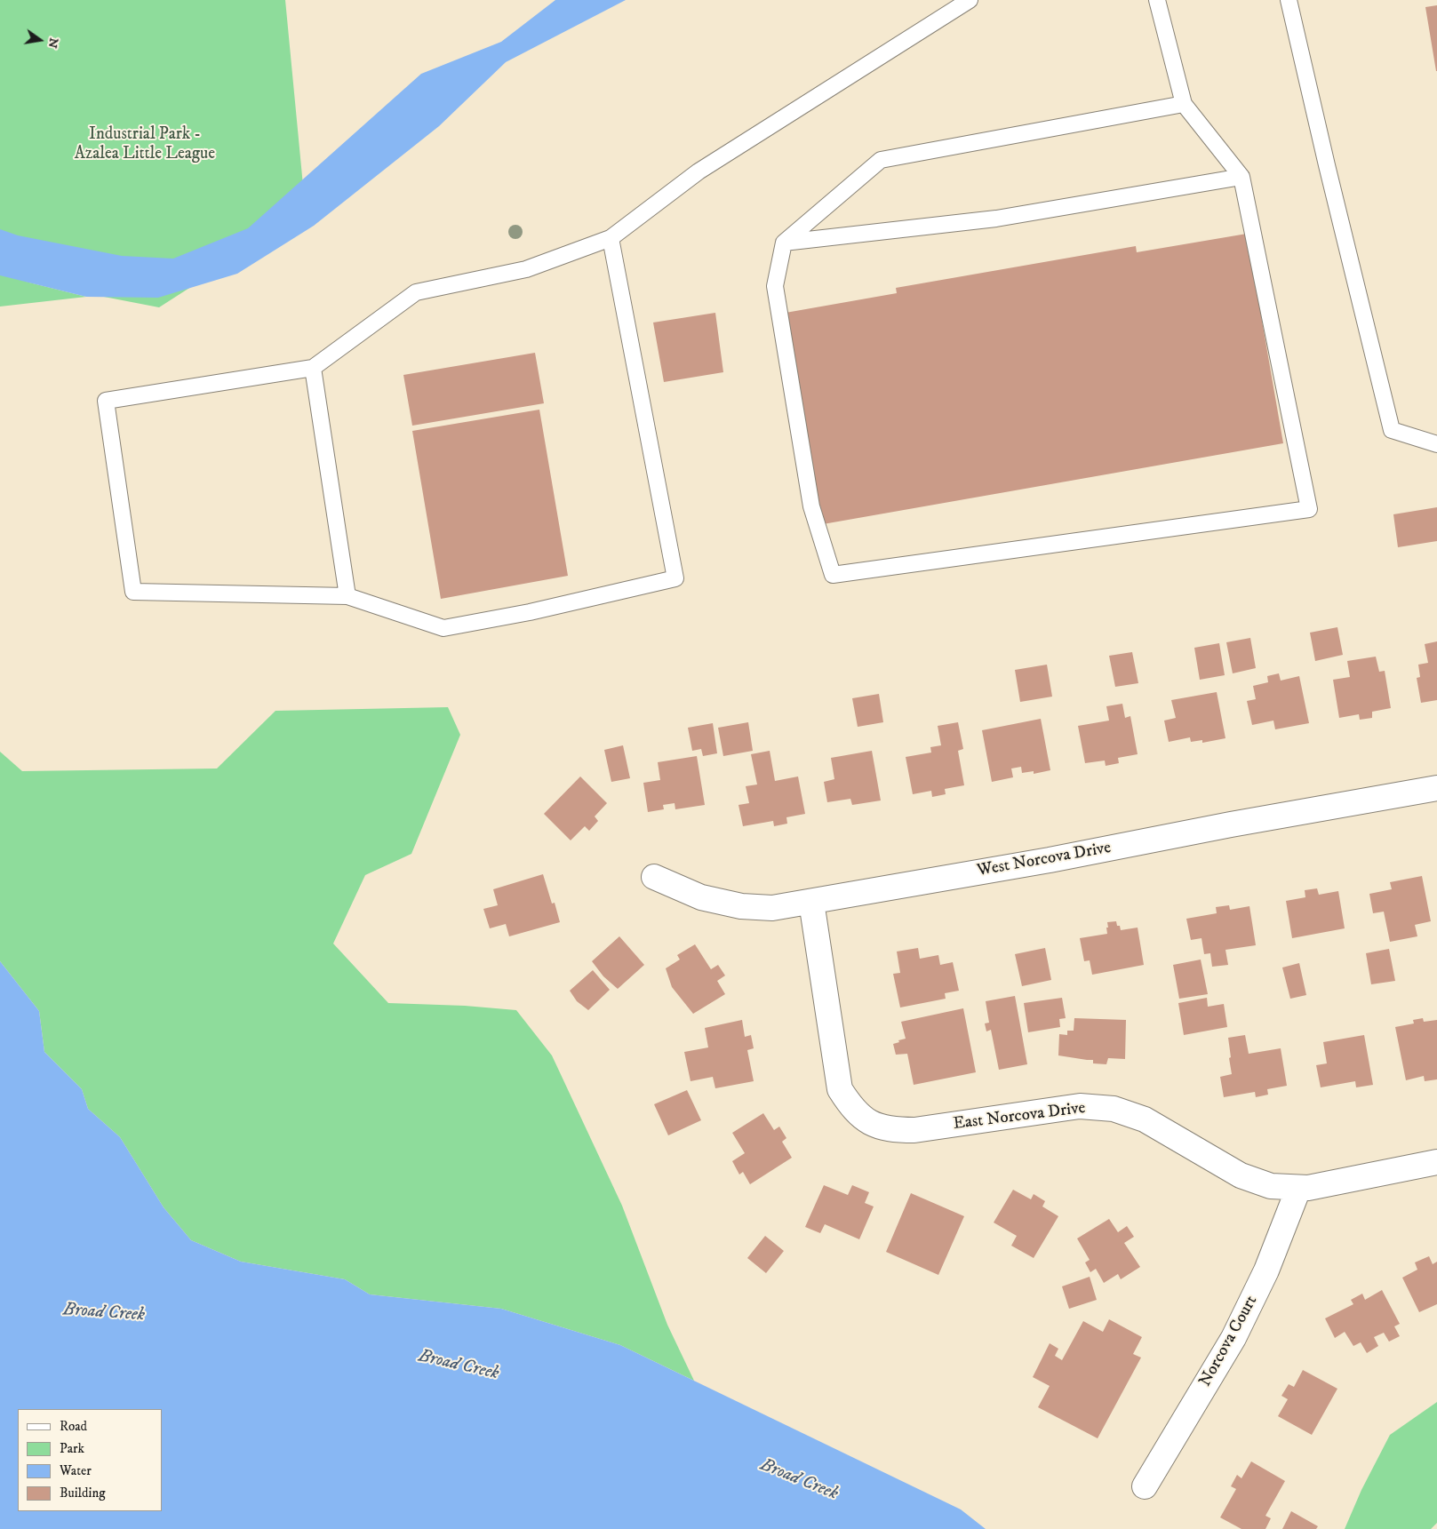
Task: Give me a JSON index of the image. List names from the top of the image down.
{
  "streets": {
    "street": ["West Norcova Drive", "East Norcova Drive", "Norcova Court"]
  },
  "crossings": [
    ["West Norcova Drive", "East Norcova Drive"],
    ["East Norcova Drive", "Norcova Court"]
  ],
  "water": ["Broad Creek"],
  "parks": ["Industrial Park - Azalea Little League"],
  "legend": [
    "Road",
    "Park",
    "Water",
    "Building"
  ],
  "north": "right"
}
